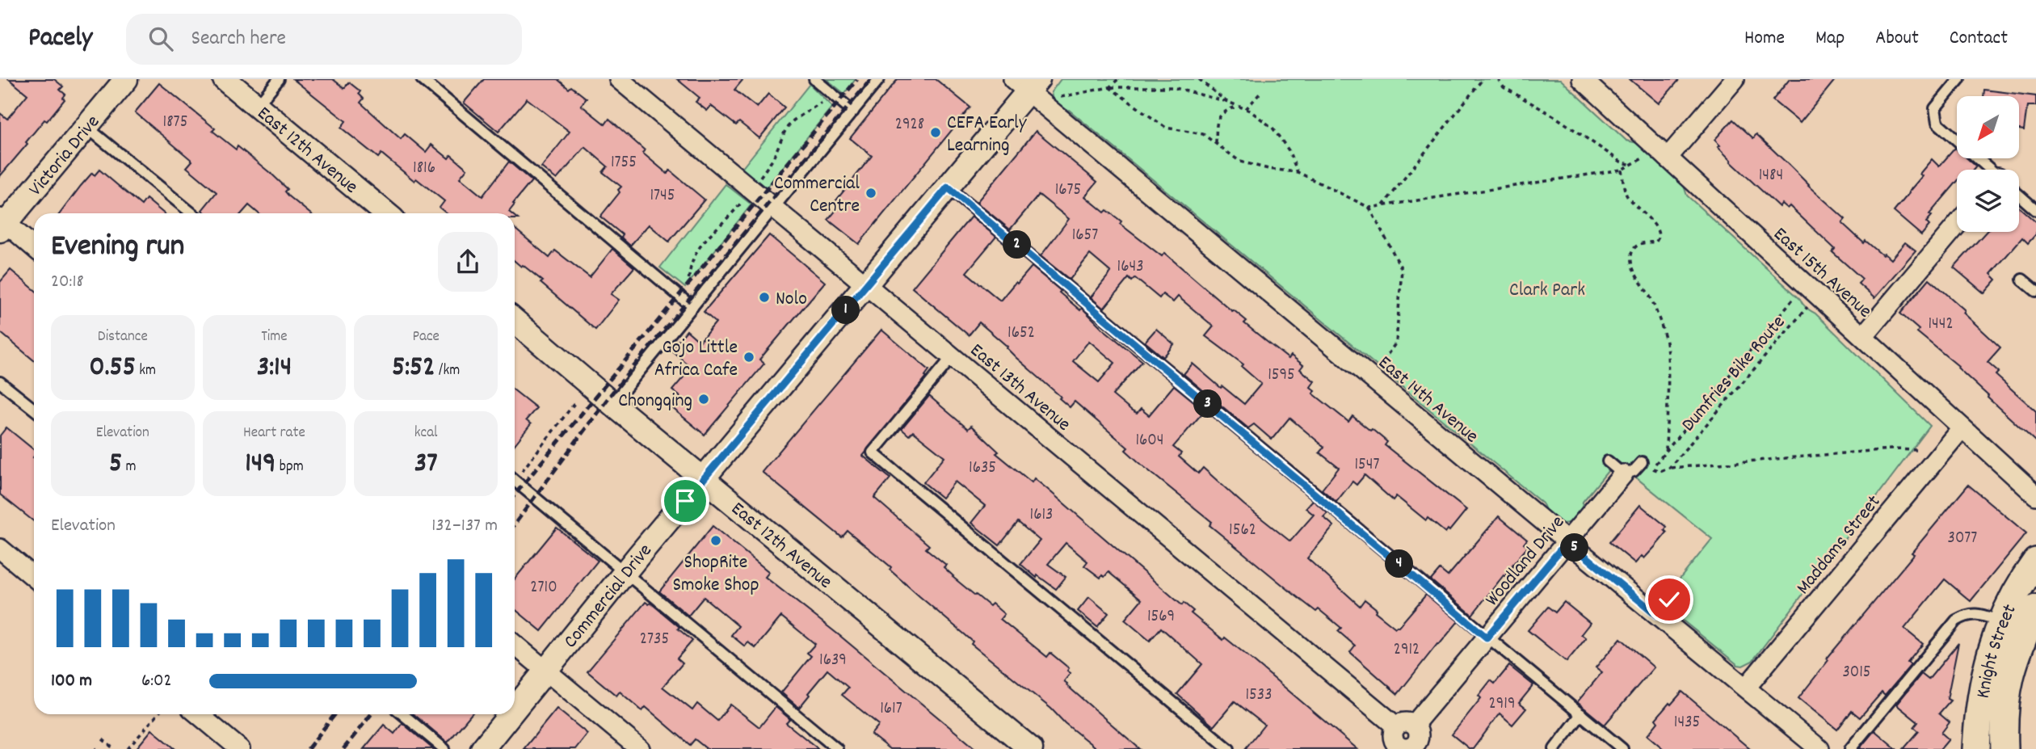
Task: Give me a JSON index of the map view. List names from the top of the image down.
{
  "streets": {
    "main road": ["Knight Street"],
    "street": [
      "East 12th Avenue",
      "Victoria Drive",
      "East 15th Avenue",
      "East 13th Avenue",
      "East 14th Avenue",
      "Maddams Street",
      "Woodland Drive",
      "Commercial Drive"
    ],
    "path": ["Dumfries Bike Route"]
  },
  "crossings": [
    ["East 12th Avenue", "Commercial Drive"],
    ["East 15th Avenue", "Dumfries Bike Route"],
    ["East 15th Avenue", "Maddams Street"],
    ["East 13th Avenue", "Woodland Drive"],
    ["East 13th Avenue", "Commercial Drive"],
    ["East 14th Avenue", "Maddams Street"],
    ["East 14th Avenue", "Woodland Drive"],
    ["East 14th Avenue", "Commercial Drive"]
  ],
  "parks": ["Clark Park"],
  "places": [
    "CEFA Early Learning",
    "Commercial Centre",
    "Nolo",
    "Gojo Little Africa Cafe",
    "Chongqing",
    "ShopRite Smoke Shop"
  ],
  "house_numbers": [
    "1875",
    "2928",
    "1755",
    "1816",
    "1484",
    "1675",
    "1745",
    "1657",
    "1643",
    "1442",
    "1652",
    "1595",
    "1604",
    "1547",
    "1635",
    "1613",
    "1562",
    "3077",
    "2710",
    "1569",
    "2735",
    "2912",
    "1639",
    "3015",
    "1533",
    "2919",
    "1617",
    "1435"
  ],
  "north": "bottom left",
  "page": {
    "header": "Pacely",
    "search": "Search here",
    "nav": [
      "Home",
      "Map",
      "About",
      "Contact"
    ],
    "heading": ["Evening run", "20:18"],
    "pins": [
      "2",
      "1",
      "3",
      "5",
      "4"
    ],
    "stats": [
      ["Distance", "0.55 km"],
      ["Time", "3:14"],
      ["Pace", "5:52 /km"],
      ["Elevation", "5 m"],
      ["Heart rate", "149 bpm"],
      ["kcal", "37"]
    ],
    "chart": ["Elevation", "132–137 m"],
    "list": [
      {
        "name": "100 m",
        "note": "6:02"
      }
    ]
  }
}
